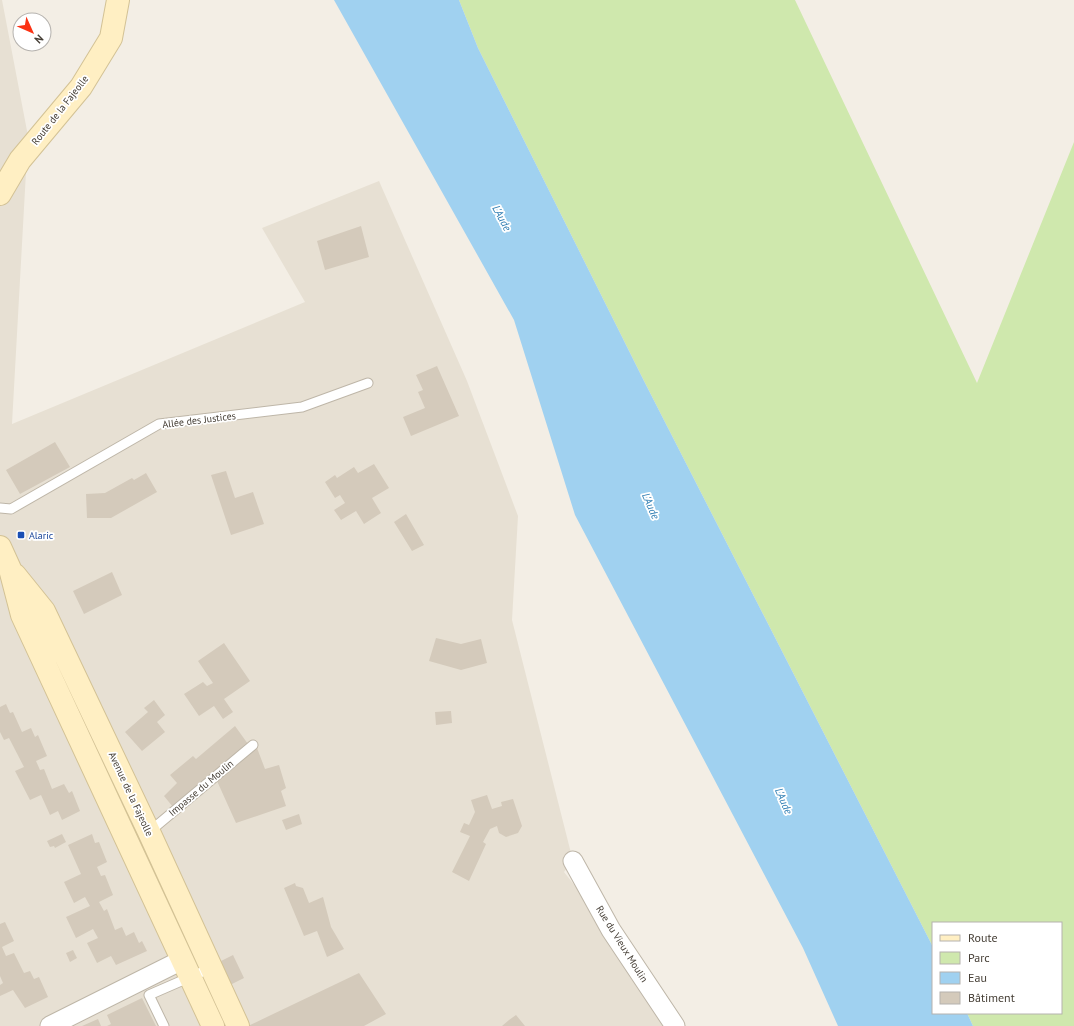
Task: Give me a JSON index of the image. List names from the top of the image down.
{
  "streets": {
    "street": ["Route de la Fajeolle", "Avenue de la Fajeolle", "Rue du Vieux Moulin"],
    "lane": ["Allée des Justices", "Impasse du Moulin"]
  },
  "crossings": [
    ["Impasse du Moulin", "Avenue de la Fajeolle"]
  ],
  "water": ["L'Aude"],
  "places": {
    "transit": ["Alaric"]
  },
  "legend": [
    "Route",
    "Parc",
    "Eau",
    "Bâtiment"
  ],
  "north": "bottom right"
}
